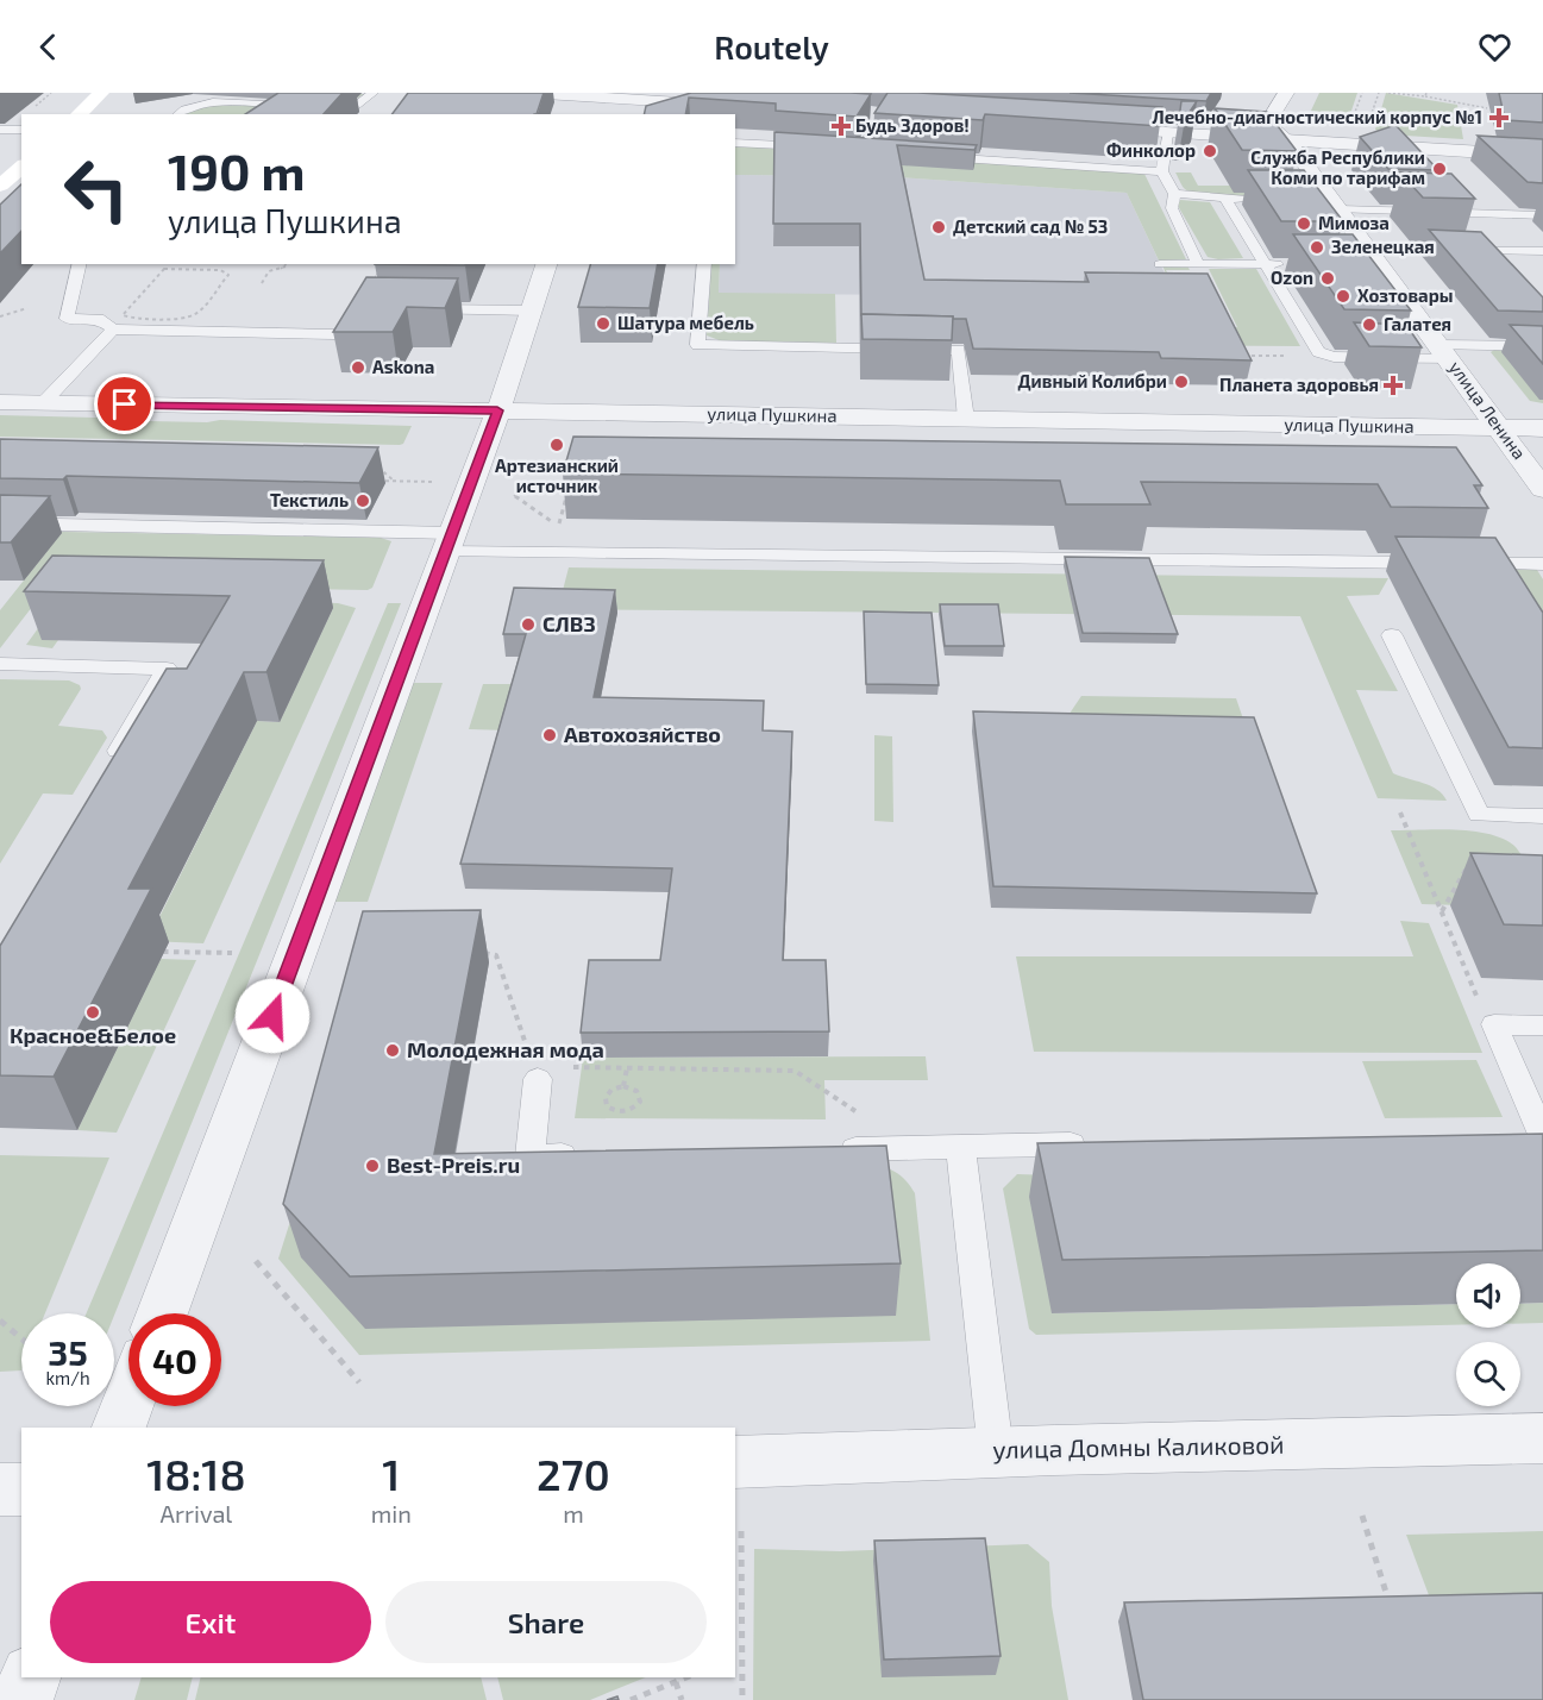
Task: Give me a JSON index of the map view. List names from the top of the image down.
{
  "streets": {
    "street": ["улица Ленина", "улица Пушкина", "улица Домны Каликовой"]
  },
  "crossings": [
    ["улица Ленина", "улица Пушкина"]
  ],
  "places": {
    "health": ["Лечебно-диагностический корпус №1", "Будь Здоров!", "Планета здоровья"],
    "other": [
      "Финколор",
      "Служба Республики Коми по тарифам",
      "Мимоза",
      "Детский сад № 53",
      "Зеленецкая",
      "Ozon",
      "Хозтовары",
      "Шатура мебель",
      "Галатея",
      "Askona",
      "Дивный Колибри",
      "Артезианский источник",
      "Текстиль",
      "СЛВЗ",
      "Автохозяйство",
      "Красное&Белое",
      "Молодежная мода",
      "Best-Preis.ru"
    ]
  },
  "page": {
    "header": "Routely",
    "turn": ["190 m", "улица Пушкина"],
    "speed": "35 km/h",
    "limit": "40",
    "eta": [
      "18:18",
      "Arrival",
      "1",
      "min",
      "270",
      "m"
    ],
    "buttons": ["Exit", "Share"]
  }
}
